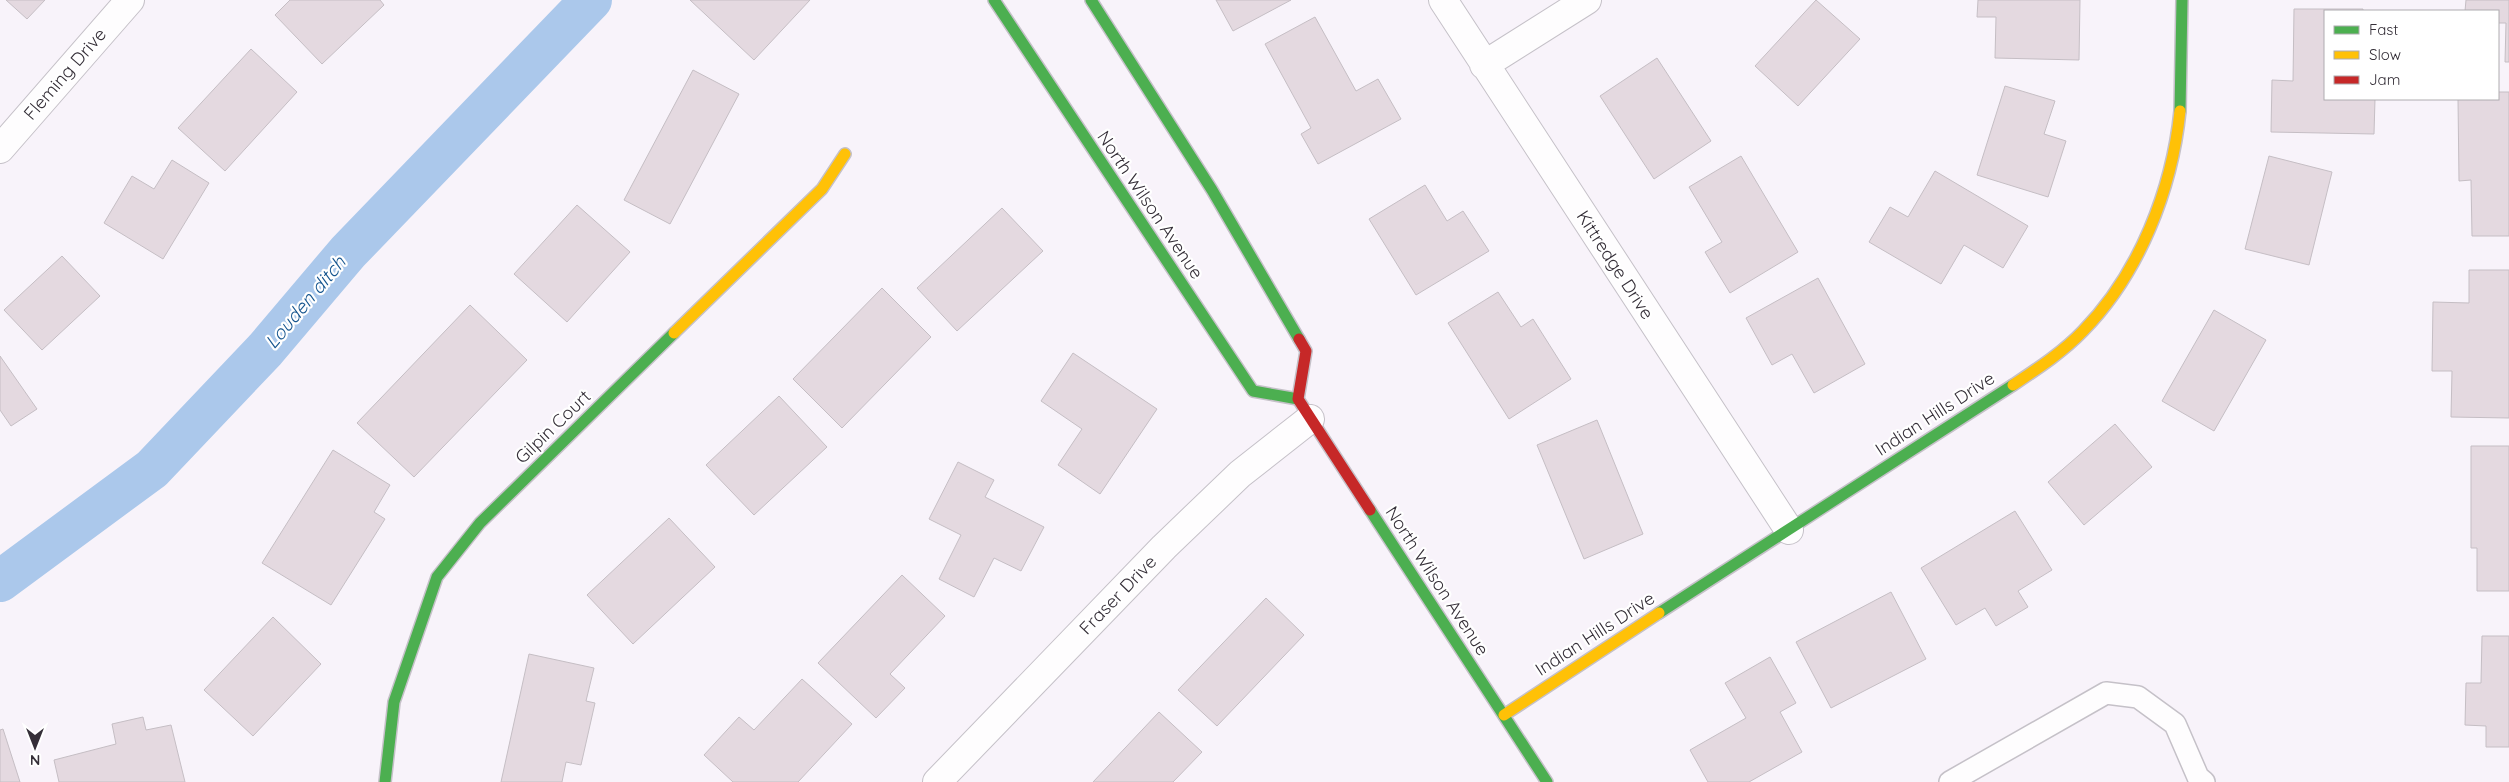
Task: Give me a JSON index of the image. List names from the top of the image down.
{
  "streets": {
    "street": [
      "Fleming Drive",
      "North Wilson Avenue",
      "Kittredge Drive",
      "Indian Hills Drive",
      "Gilpin Court",
      "Fraser Drive"
    ]
  },
  "crossings": [
    ["North Wilson Avenue", "Indian Hills Drive"],
    ["North Wilson Avenue", "Fraser Drive"],
    ["Kittredge Drive", "Indian Hills Drive"]
  ],
  "water": ["Louden ditch"],
  "legend": ["Fast", "Slow", "Jam"],
  "north": "bottom"
}
